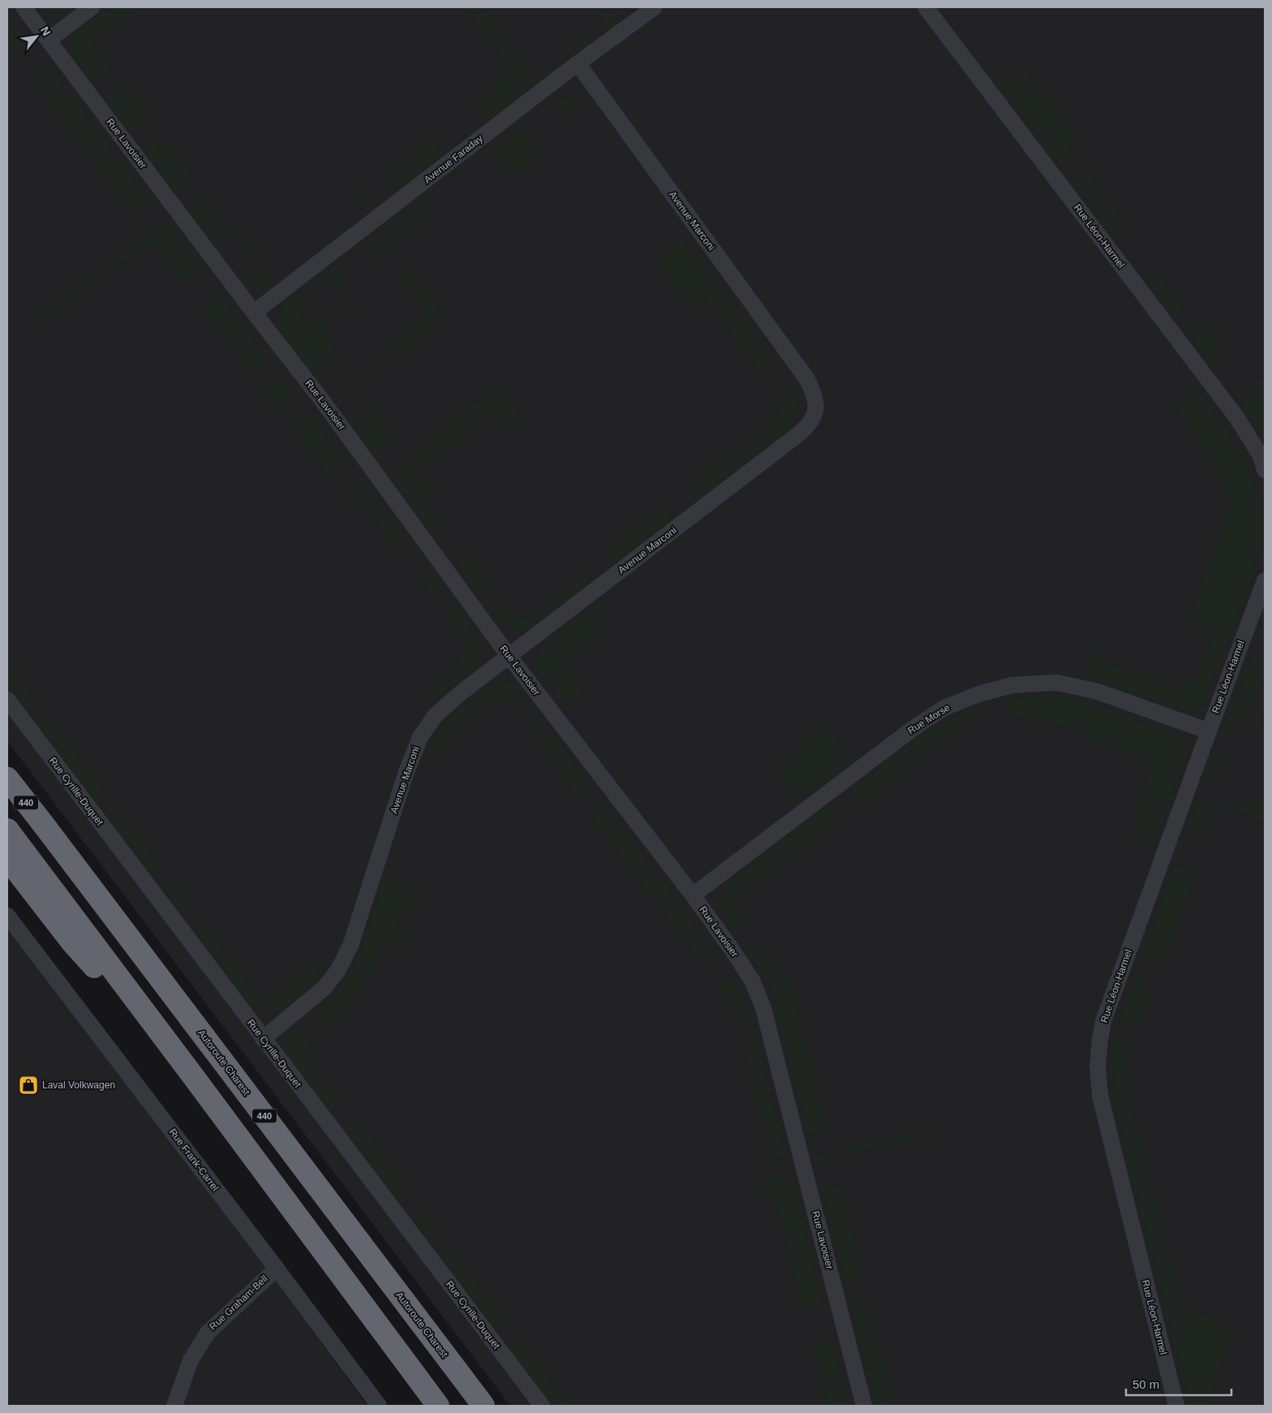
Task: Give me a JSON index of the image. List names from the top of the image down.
{
  "streets": {
    "highway": ["440", "Autoroute Charest"],
    "street": [
      "Rue Lavoisier",
      "Avenue Faraday",
      "Avenue Marconi",
      "Rue Léon-Harmel",
      "Rue Morse",
      "Rue Cyrille-Duquet",
      "Rue Frank-Carrel",
      "Rue Graham-Bell"
    ]
  },
  "crossings": [
    ["Rue Lavoisier", "Avenue Faraday"],
    ["Rue Lavoisier", "Avenue Marconi"],
    ["Rue Lavoisier", "Rue Morse"],
    ["Avenue Faraday", "Avenue Marconi"],
    ["Avenue Marconi", "Rue Cyrille-Duquet"],
    ["Rue Léon-Harmel", "Rue Morse"],
    ["Rue Frank-Carrel", "Rue Graham-Bell"]
  ],
  "places": {
    "shop": ["Laval Volkwagen"]
  },
  "scale_bar": "50 m",
  "north": "top right"
}
